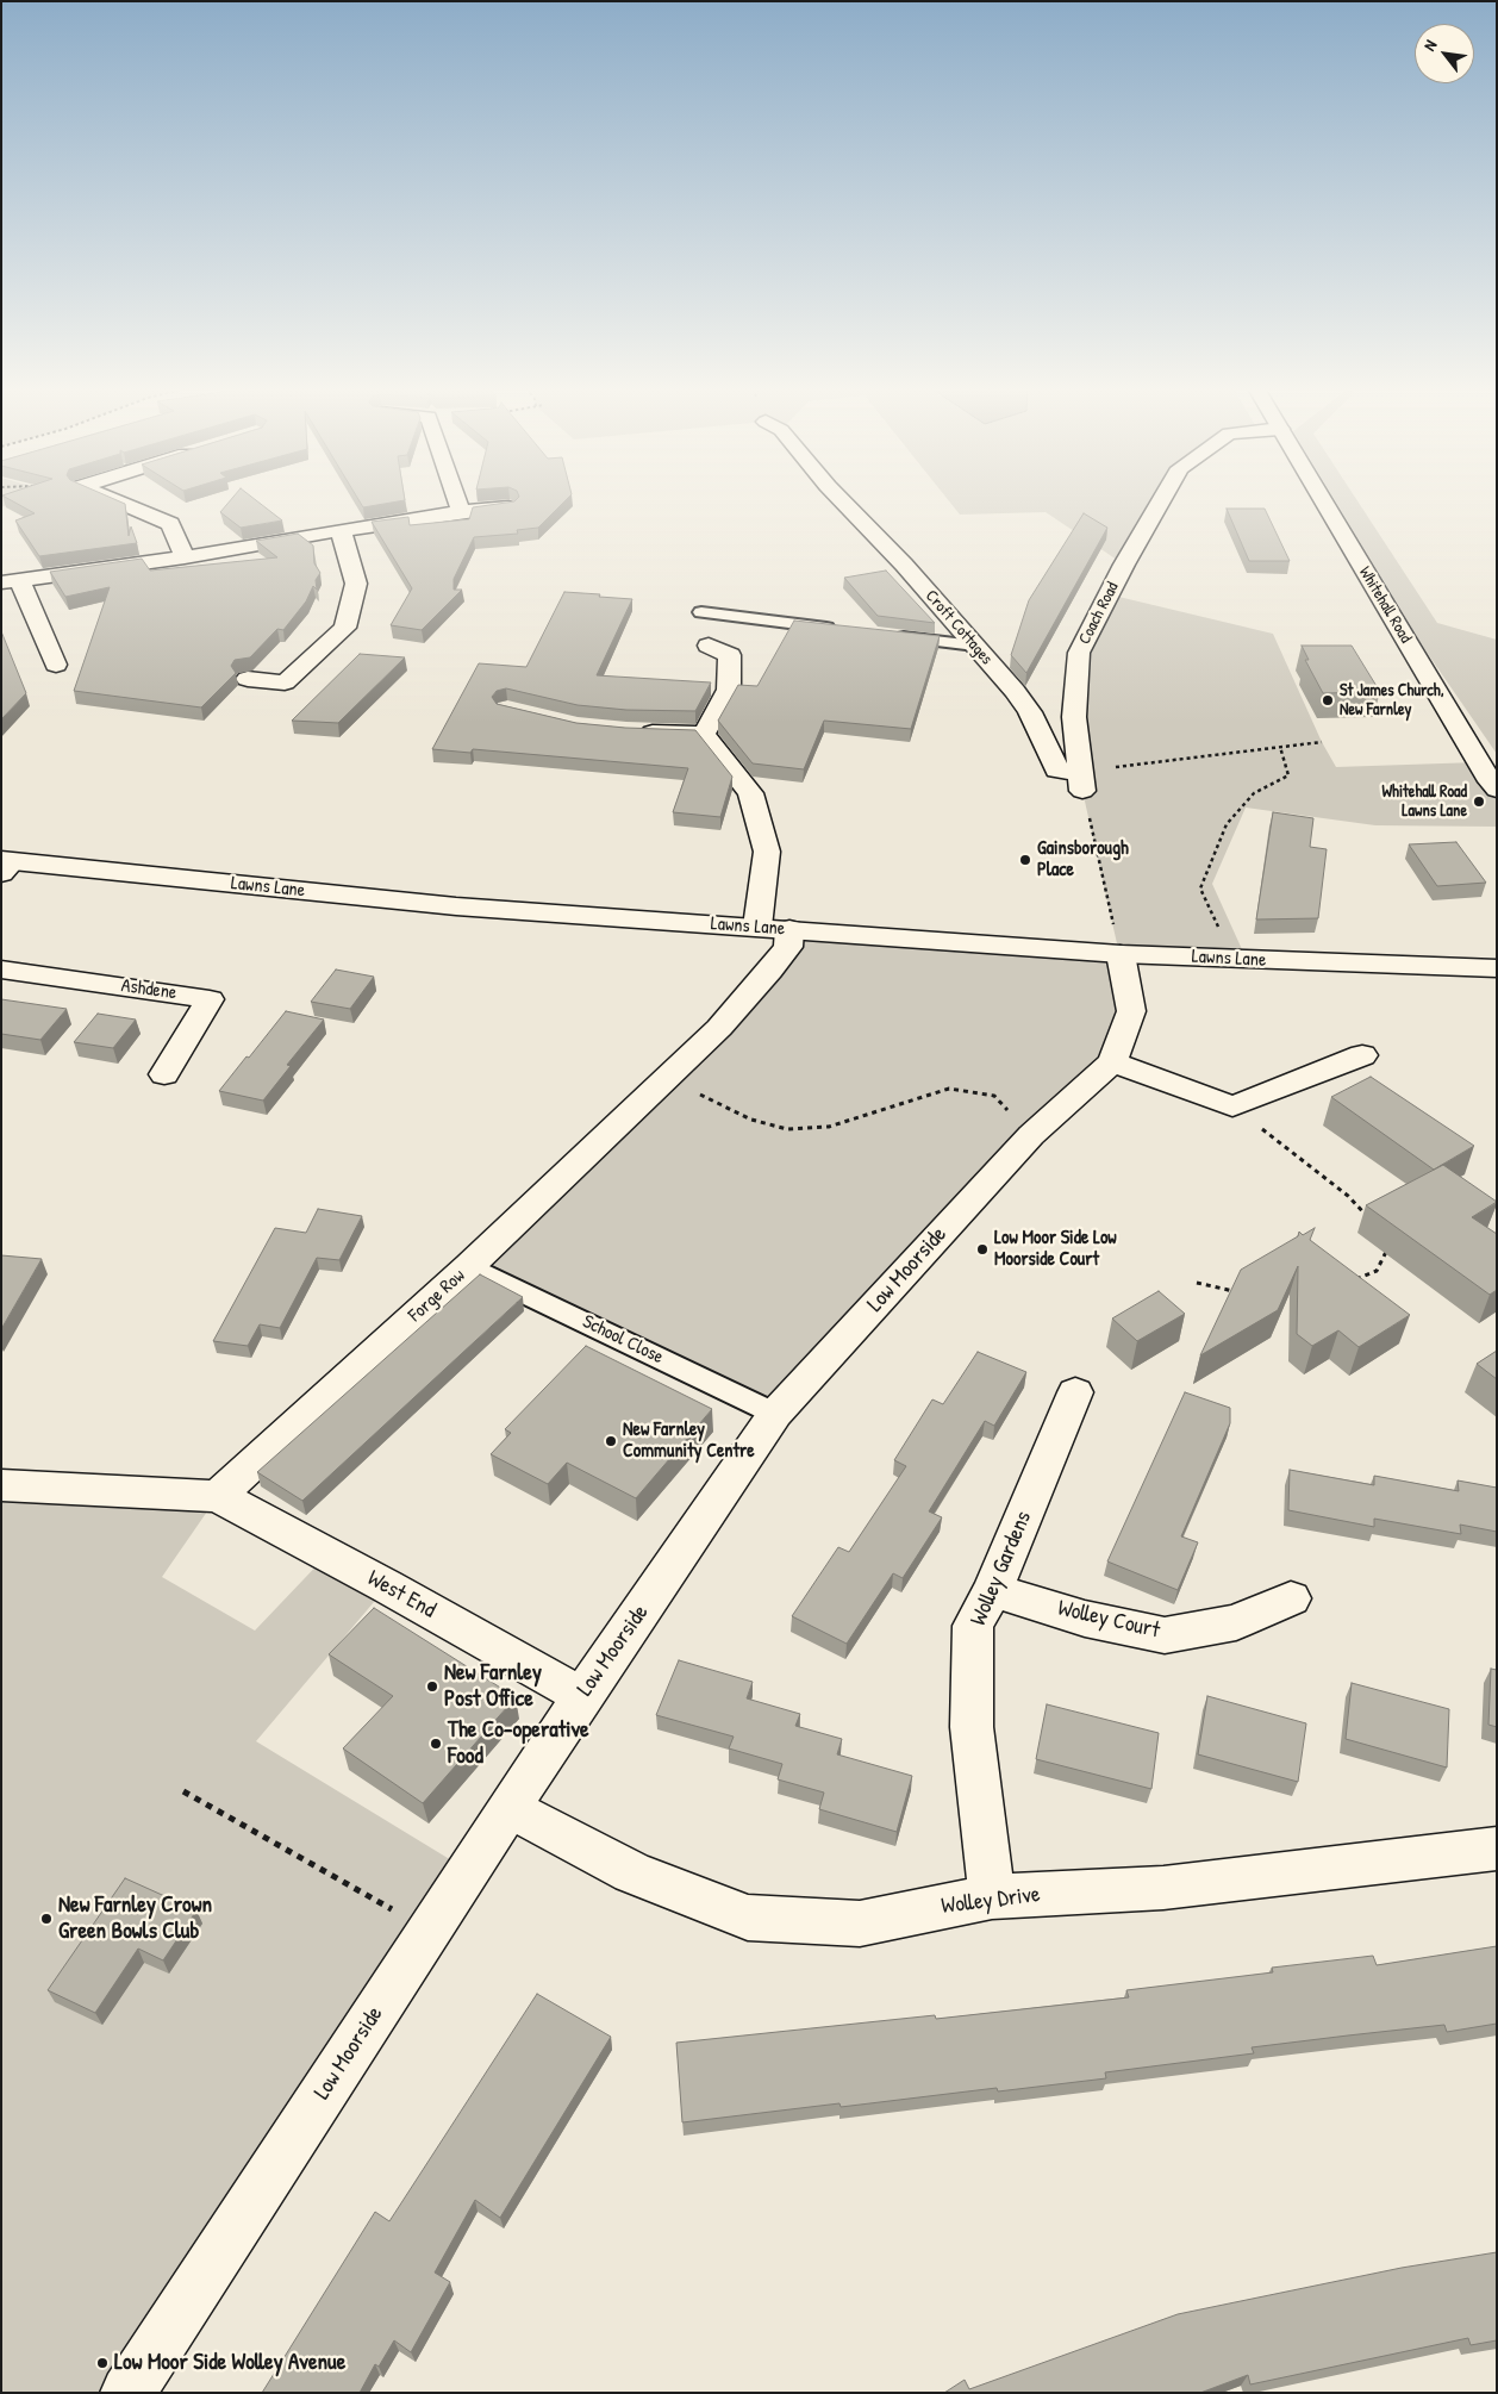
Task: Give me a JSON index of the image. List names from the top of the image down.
{
  "streets": {
    "street": [
      "Whitehall Road",
      "Coach Road",
      "Croft Cottages",
      "Lawns Lane",
      "Ashdene",
      "Low Moorside",
      "Forge Row",
      "Wolley Gardens",
      "West End",
      "Wolley Court",
      "Wolley Drive"
    ],
    "lane": ["School Close"]
  },
  "crossings": [
    ["Coach Road", "Croft Cottages"],
    ["Lawns Lane", "Low Moorside"],
    ["Lawns Lane", "Forge Row"],
    ["Low Moorside", "School Close"],
    ["Low Moorside", "West End"],
    ["Low Moorside", "Wolley Drive"],
    ["Forge Row", "School Close"],
    ["Forge Row", "West End"],
    ["Wolley Gardens", "Wolley Court"],
    ["Wolley Gardens", "Wolley Drive"]
  ],
  "places": [
    "St James Church, New Farnley",
    "Whitehall Road Lawns Lane",
    "Gainsborough Place",
    "Low Moor Side Low Moorside Court",
    "New Farnley Community Centre",
    "New Farnley Post Office",
    "The Co-operative Food",
    "New Farnley Crown Green Bowls Club",
    "Low Moor Side Wolley Avenue"
  ],
  "north": "top left"
}
